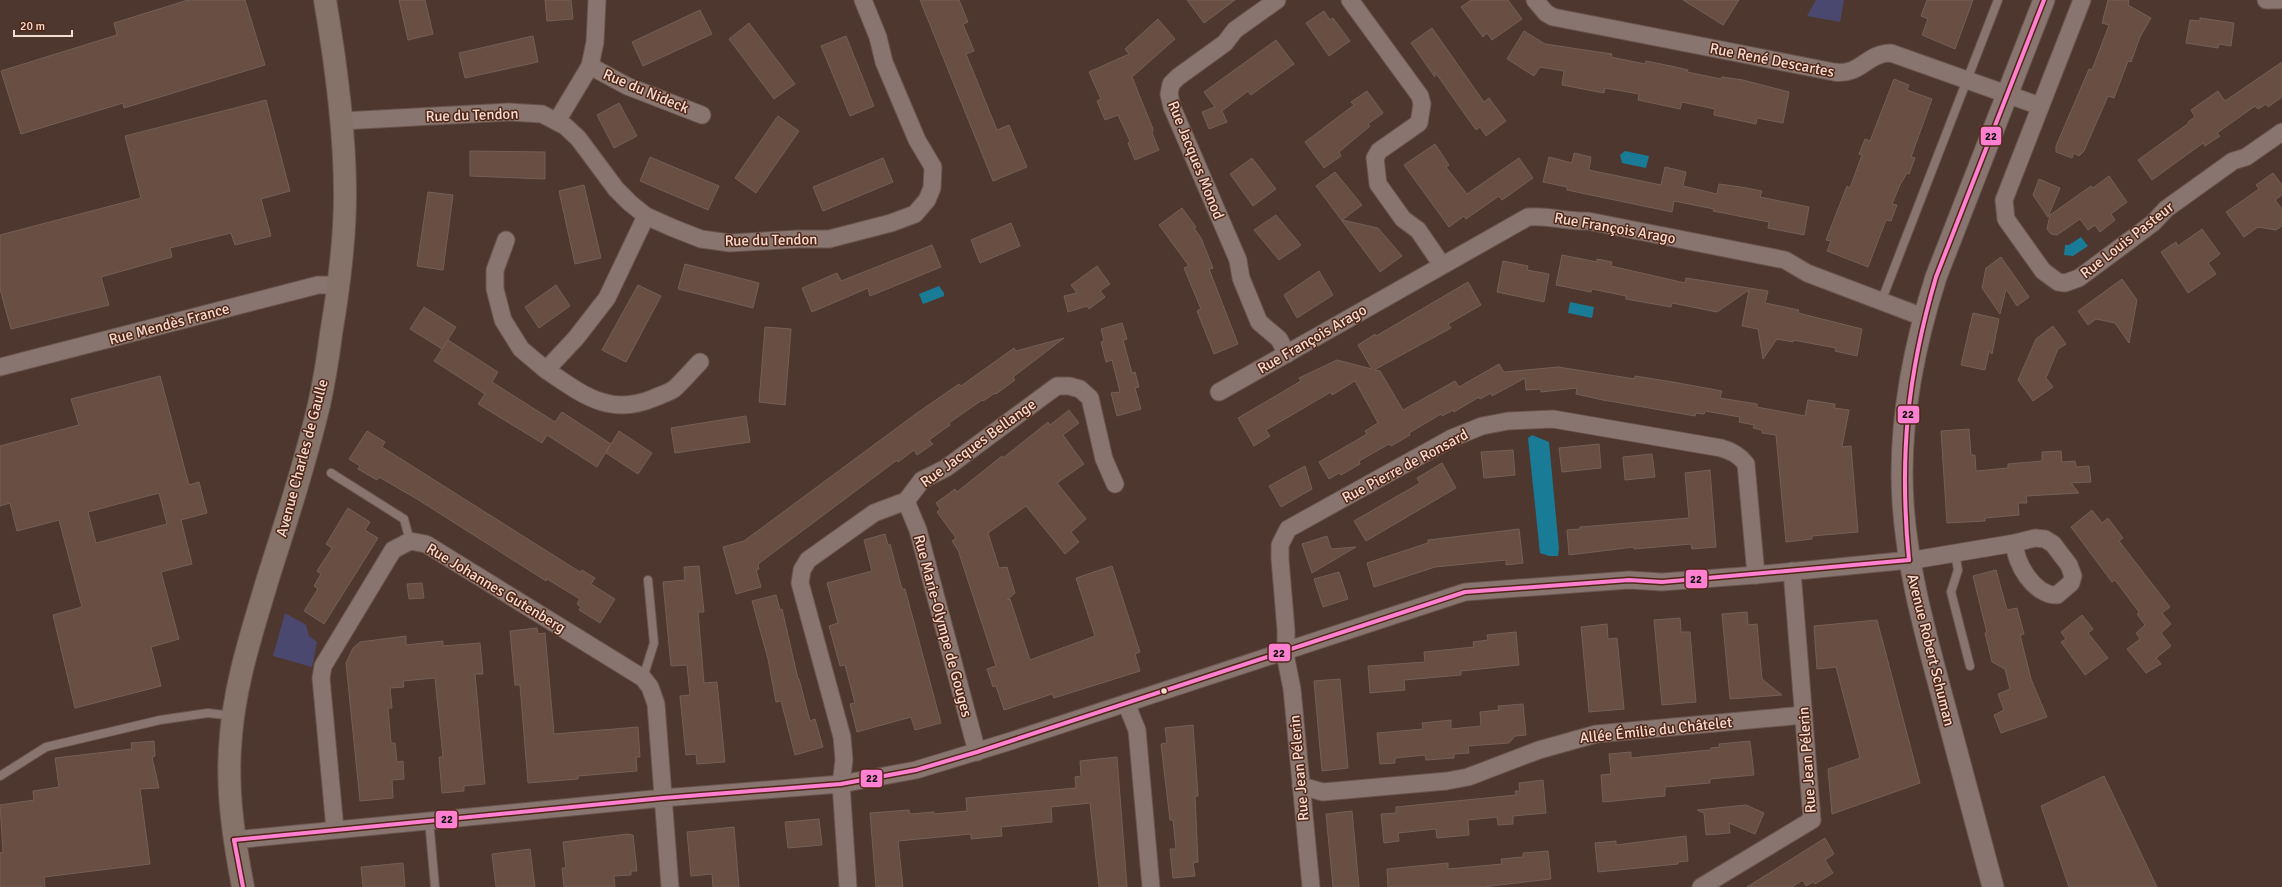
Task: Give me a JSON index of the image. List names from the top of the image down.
{
  "streets": {
    "main road": ["Avenue Charles de Gaulle"],
    "street": [
      "Rue René Descartes",
      "Rue du Nideck",
      "Rue du Tendon",
      "Rue Jacques Monod",
      "Rue François Arago",
      "Rue Louis Pasteur",
      "Rue Mendès France",
      "Rue Jacques Bellange",
      "Rue Pierre de Ronsard",
      "Rue Johannes Gutenberg",
      "Rue Marie-Olympe de Gouges",
      "Avenue Robert Schuman",
      "Allée Émilie du Châtelet",
      "Rue Jean Pélerin"
    ]
  },
  "crossings": [
    ["Rue René Descartes", "Avenue Robert Schuman"],
    ["Rue du Nideck", "Rue du Tendon"],
    ["Rue du Tendon", "Avenue Charles de Gaulle"],
    ["Rue Jacques Monod", "Rue François Arago"],
    ["Rue François Arago", "Avenue Robert Schuman"],
    ["Rue Mendès France", "Avenue Charles de Gaulle"],
    ["Rue Jacques Bellange", "Rue Marie-Olympe de Gouges"],
    ["Rue Pierre de Ronsard", "Rue Jean Pélerin"],
    ["Allée Émilie du Châtelet", "Rue Jean Pélerin"]
  ],
  "lines": ["transit line 22"],
  "scale_bar": "20 m"
}
